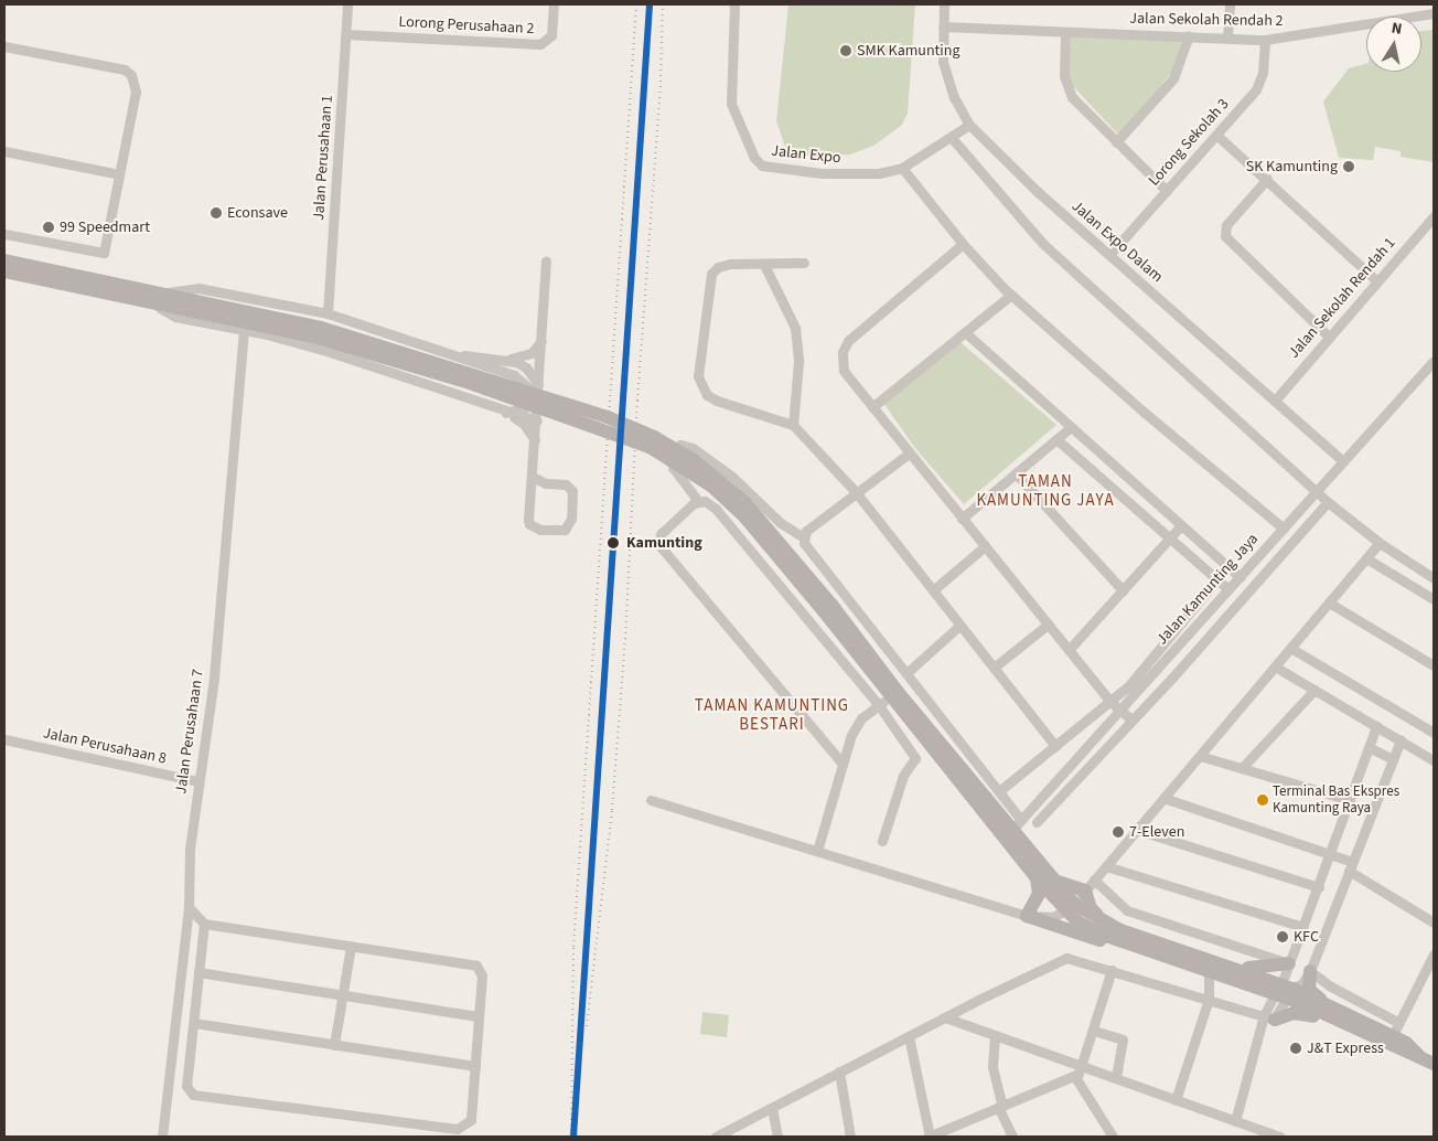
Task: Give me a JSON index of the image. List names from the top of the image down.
{
  "streets": {
    "street": [
      "Jalan Sekolah Rendah 2",
      "Lorong Perusahaan 2",
      "Lorong Sekolah 3",
      "Jalan Expo",
      "Jalan Perusahaan 1",
      "Jalan Expo Dalam",
      "Jalan Sekolah Rendah 1",
      "Jalan Kamunting Jaya",
      "Jalan Perusahaan 7",
      "Jalan Perusahaan 8"
    ]
  },
  "crossings": [
    ["Jalan Sekolah Rendah 2", "Lorong Sekolah 3"],
    ["Jalan Sekolah Rendah 2", "Jalan Expo Dalam"],
    ["Lorong Perusahaan 2", "Jalan Perusahaan 1"],
    ["Lorong Sekolah 3", "Jalan Expo Dalam"],
    ["Jalan Expo", "Jalan Expo Dalam"],
    ["Jalan Expo Dalam", "Jalan Sekolah Rendah 1"],
    ["Jalan Expo Dalam", "Jalan Kamunting Jaya"],
    ["Jalan Perusahaan 7", "Jalan Perusahaan 8"]
  ],
  "districts": ["TAMAN KAMUNTING JAYA", "TAMAN KAMUNTING BESTARI"],
  "places": [
    "SMK Kamunting",
    "SK Kamunting",
    "Econsave",
    "99 Speedmart",
    "Kamunting",
    "Terminal Bas Ekspres Kamunting Raya",
    "7-Eleven",
    "KFC",
    "J&T Express"
  ],
  "lines": ["rail line 1"],
  "north": "top"
}
